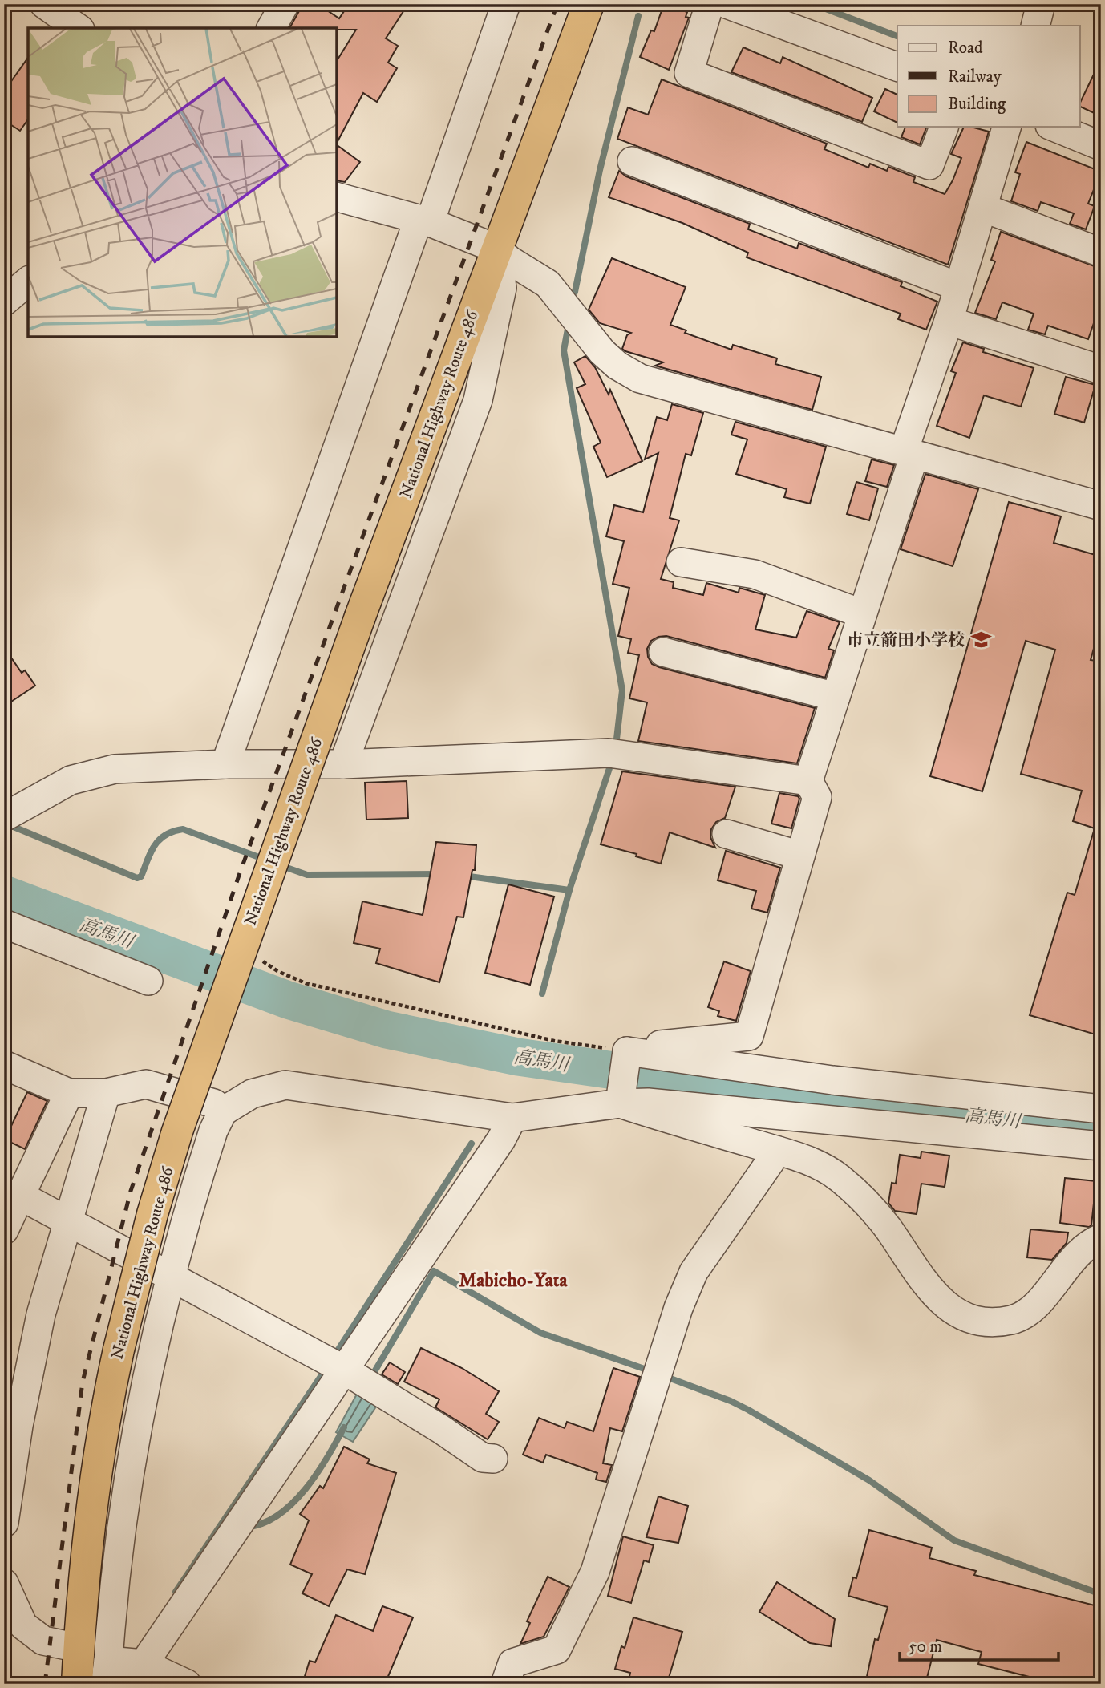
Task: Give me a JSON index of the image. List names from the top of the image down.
{
  "streets": {
    "highway": ["National Highway Route 486"]
  },
  "districts": ["Mabicho-Yata"],
  "water": ["高馬川"],
  "places": {
    "school or university": ["市立箭田小学校"]
  },
  "legend": ["Road", "Railway", "Building"],
  "scale_bar": "50 m"
}
